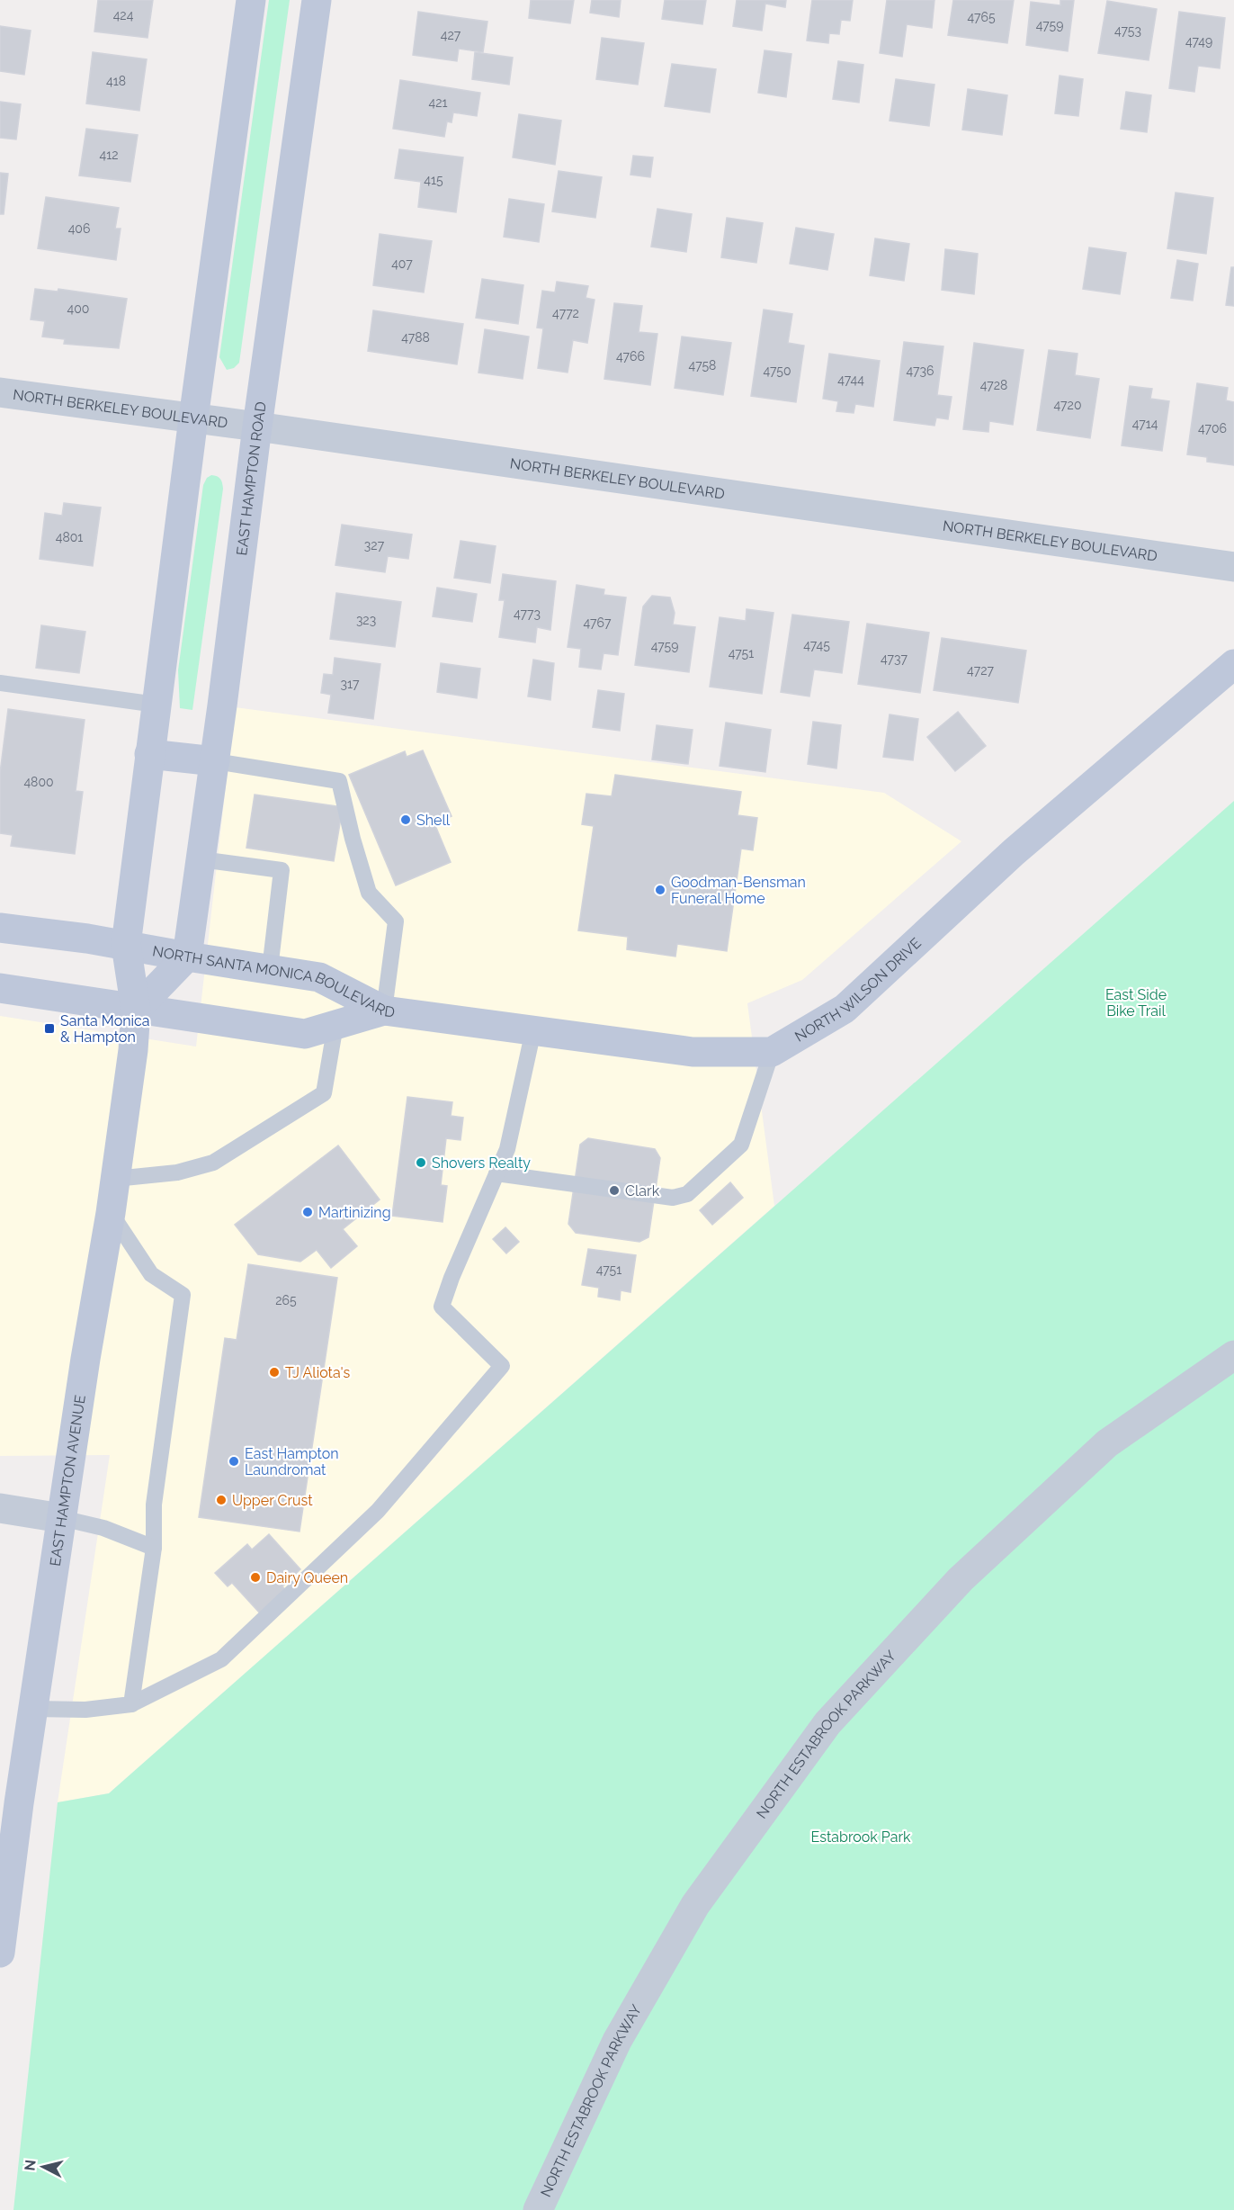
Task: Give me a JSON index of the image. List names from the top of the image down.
{
  "streets": {
    "main road": [
      "EAST HAMPTON ROAD",
      "NORTH SANTA MONICA BOULEVARD",
      "NORTH WILSON DRIVE",
      "EAST HAMPTON AVENUE"
    ],
    "street": ["NORTH BERKELEY BOULEVARD", "NORTH ESTABROOK PARKWAY"]
  },
  "crossings": [
    ["NORTH BERKELEY BOULEVARD", "EAST HAMPTON ROAD"],
    ["EAST HAMPTON ROAD", "NORTH SANTA MONICA BOULEVARD"],
    ["NORTH SANTA MONICA BOULEVARD", "EAST HAMPTON AVENUE"]
  ],
  "parks": ["East Side Bike Trail", "Estabrook Park"],
  "places": {
    "other": [
      "Shell",
      "Goodman-Bensman Funeral Home",
      "Shovers Realty",
      "Clark",
      "Martinizing",
      "TJ Aliota's",
      "East Hampton Laundromat",
      "Upper Crust",
      "Dairy Queen"
    ],
    "transit": ["Santa Monica & Hampton"]
  },
  "house_numbers": [
    "424",
    "4765",
    "4759",
    "4753",
    "427",
    "4749",
    "418",
    "421",
    "412",
    "415",
    "406",
    "407",
    "400",
    "4772",
    "4788",
    "4766",
    "4758",
    "4750",
    "4736",
    "4744",
    "4728",
    "4720",
    "4714",
    "4706",
    "4801",
    "327",
    "4773",
    "323",
    "4767",
    "4745",
    "4759",
    "4751",
    "4737",
    "4727",
    "317",
    "4800",
    "4751",
    "265"
  ],
  "north": "left"
}
